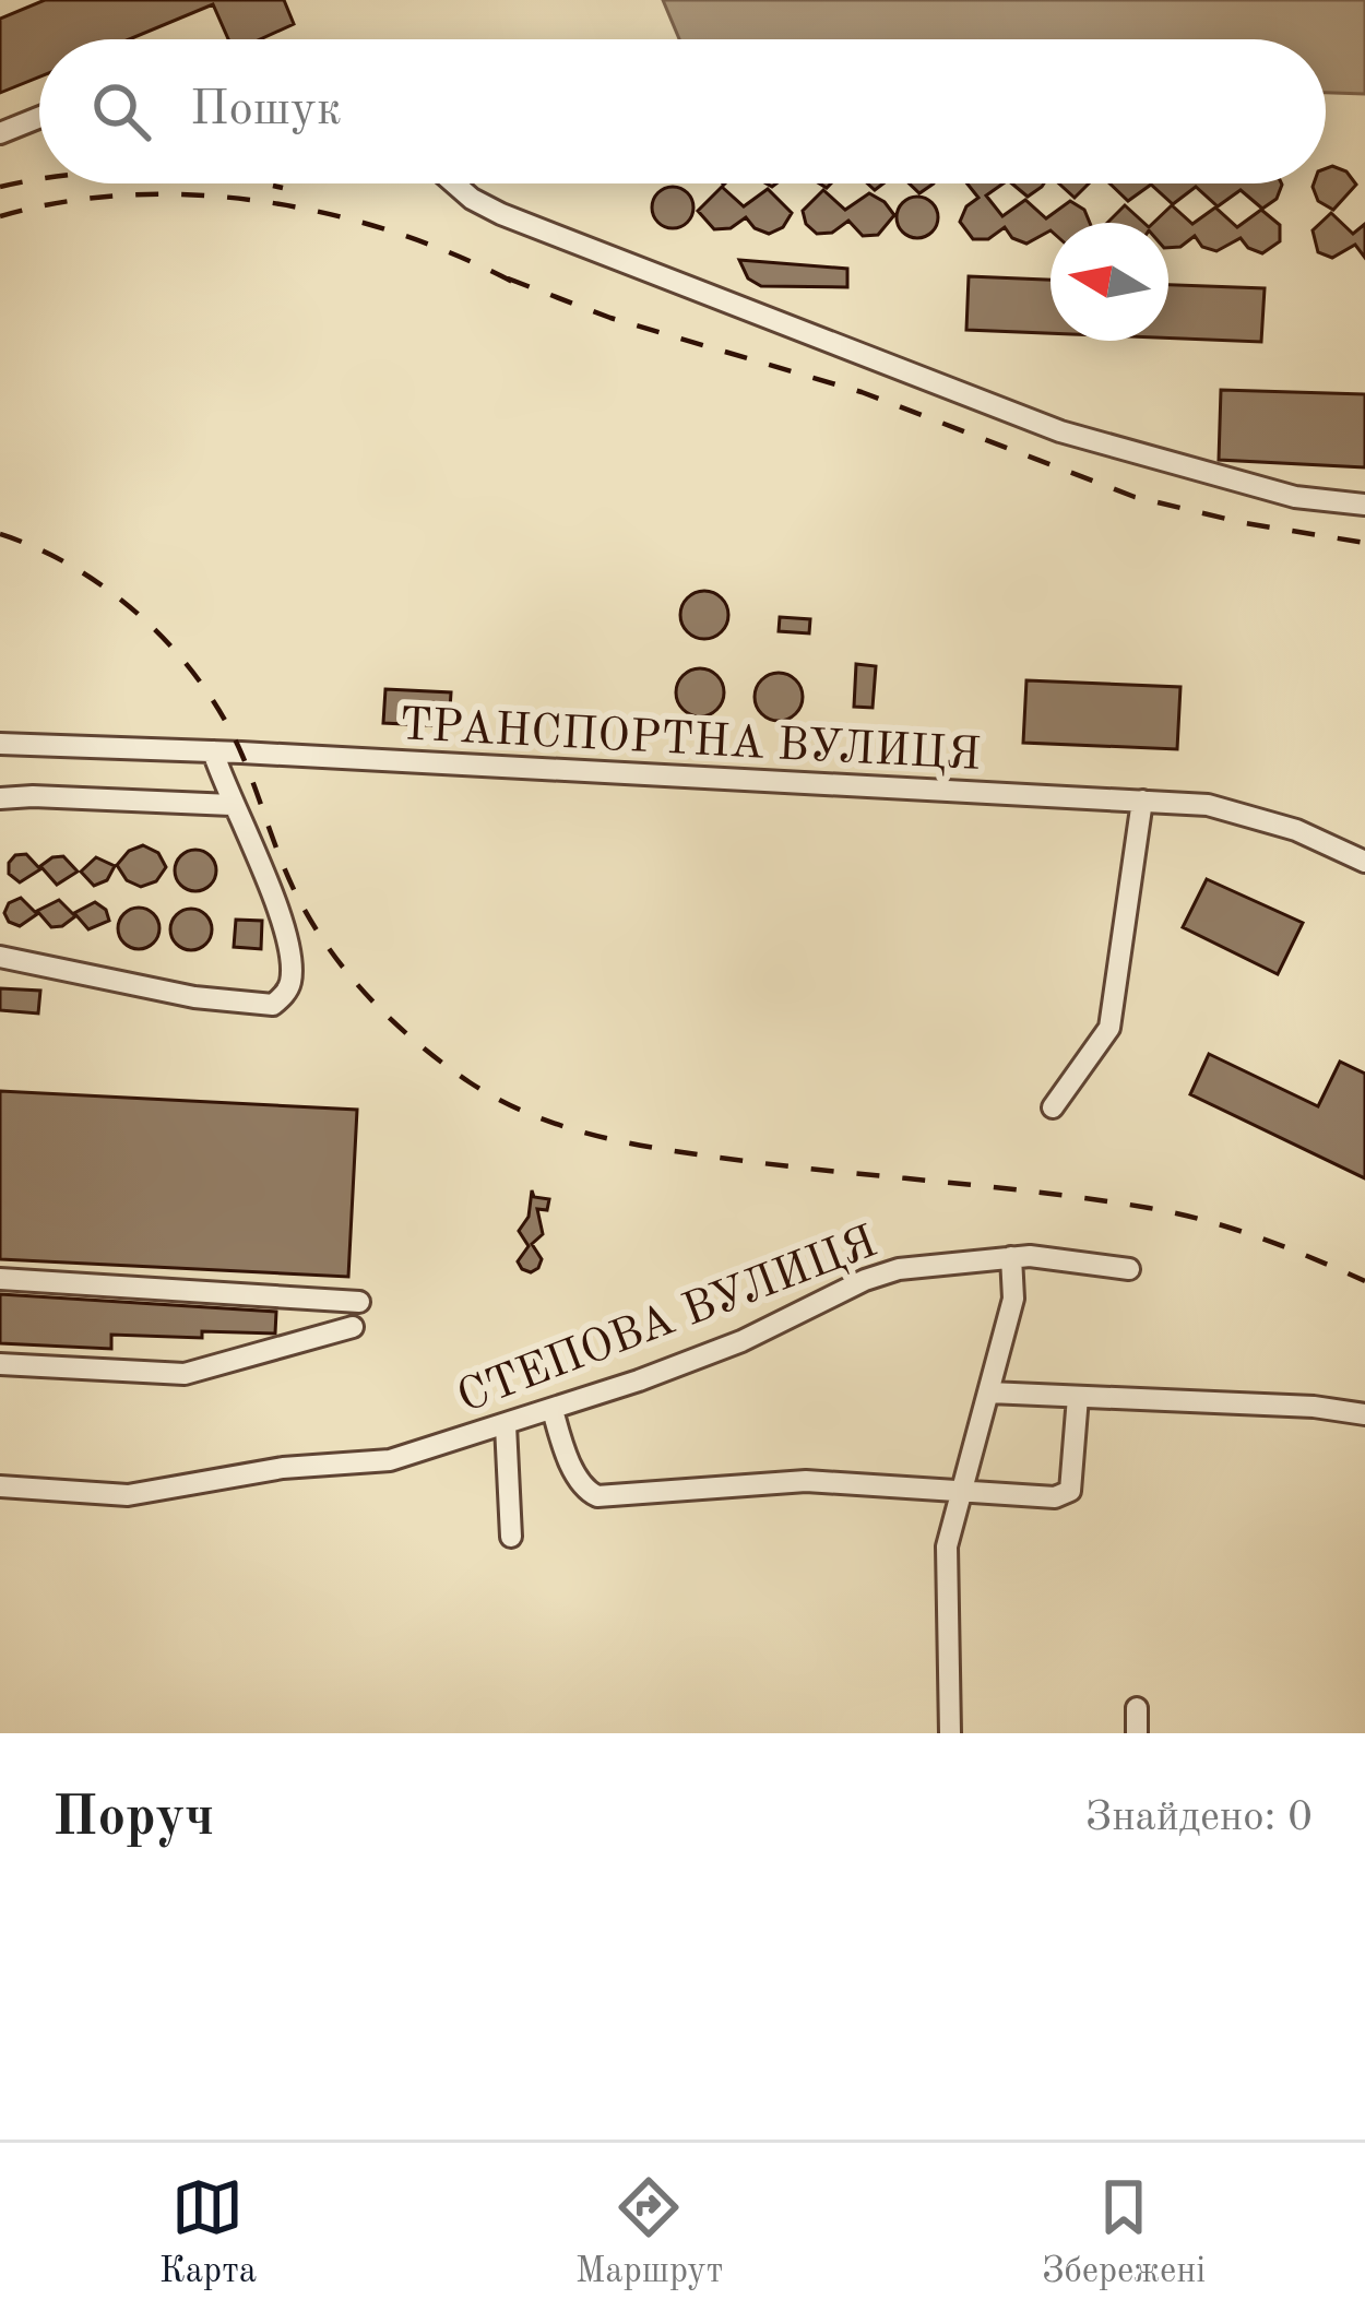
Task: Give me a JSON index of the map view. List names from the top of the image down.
{
  "streets": {
    "street": ["ТРАНСПОРТНА ВУЛИЦЯ", "СТЕПОВА ВУЛИЦЯ"]
  },
  "north": "left",
  "page": {
    "search": "Пошук",
    "heading": ["Поруч", "Знайдено: 0"],
    "nav": ["Карта", "Маршрут", "Збережені"]
  }
}
